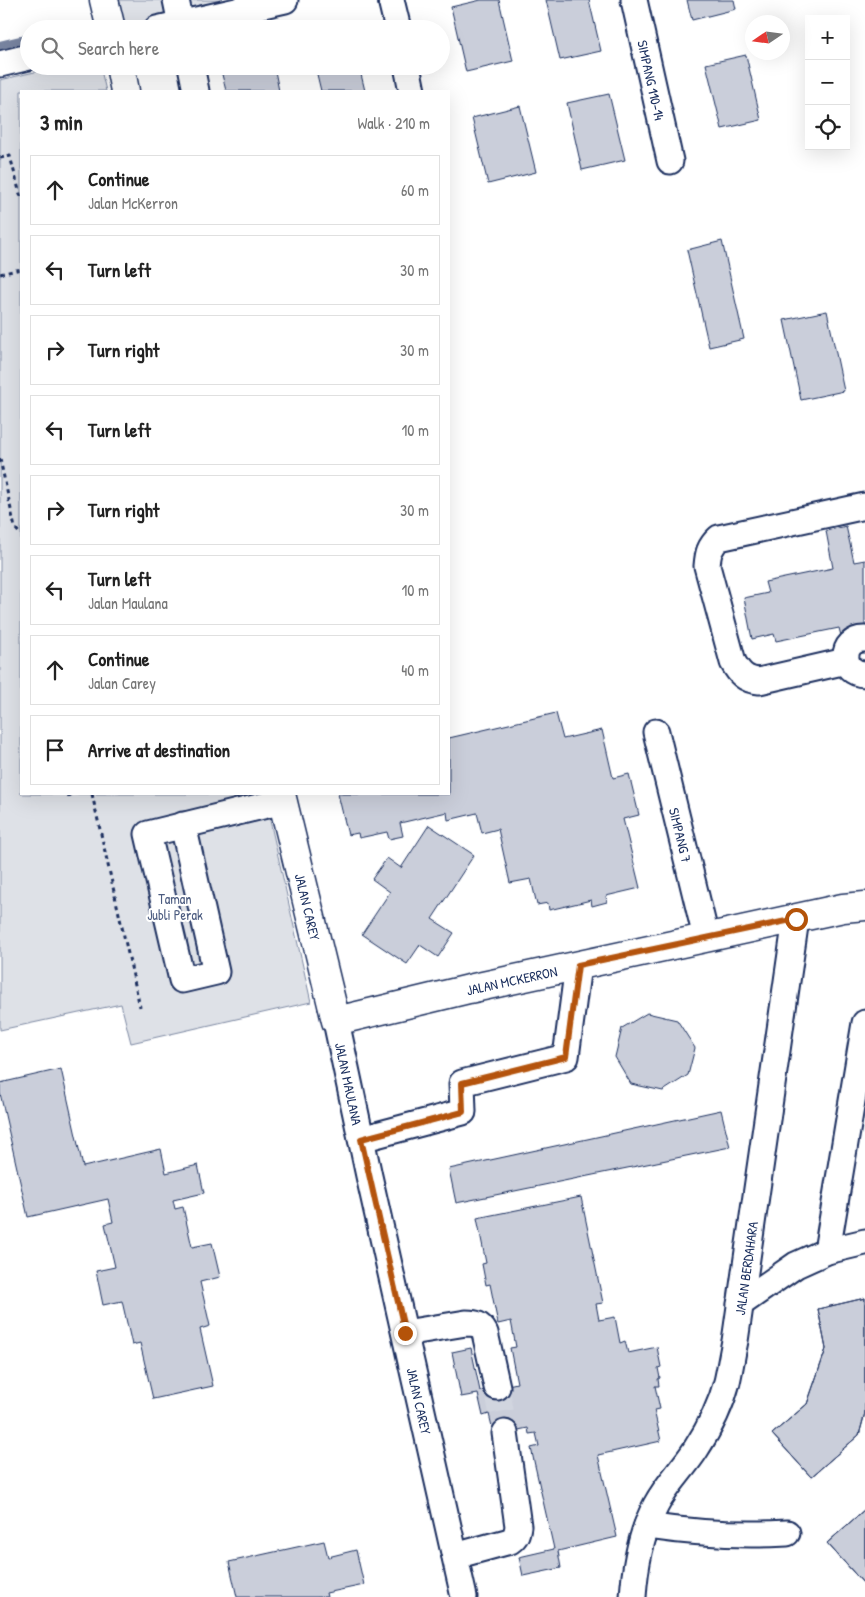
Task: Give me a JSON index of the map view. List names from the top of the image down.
{
  "streets": {
    "main road": ["JALAN CAREY", "JALAN MCKERRON"],
    "street": [
      "SIMPANG 110-14",
      "SIMPANG 7",
      "JALAN MAULANA",
      "JALAN BERDAHARA"
    ]
  },
  "crossings": [
    ["SIMPANG 7", "JALAN MCKERRON"],
    ["JALAN CAREY", "JALAN MCKERRON"],
    ["JALAN CAREY", "JALAN MAULANA"],
    ["JALAN MCKERRON", "JALAN MAULANA"],
    ["JALAN MCKERRON", "JALAN BERDAHARA"]
  ],
  "parks": ["Taman Jubli Perak"],
  "north": "left",
  "page": {
    "map_buttons": ["+", "−"],
    "search": "Search here",
    "heading": ["3 min", "Walk · 210 m"],
    "list": [
      ["Continue", "Jalan McKerron", "60 m"],
      ["Turn left", "30 m"],
      ["Turn right", "30 m"],
      ["Turn left", "10 m"],
      ["Turn right", "30 m"],
      ["Turn left", "Jalan Maulana", "10 m"],
      ["Continue", "Jalan Carey", "40 m"],
      "Arrive at destination"
    ]
  }
}
